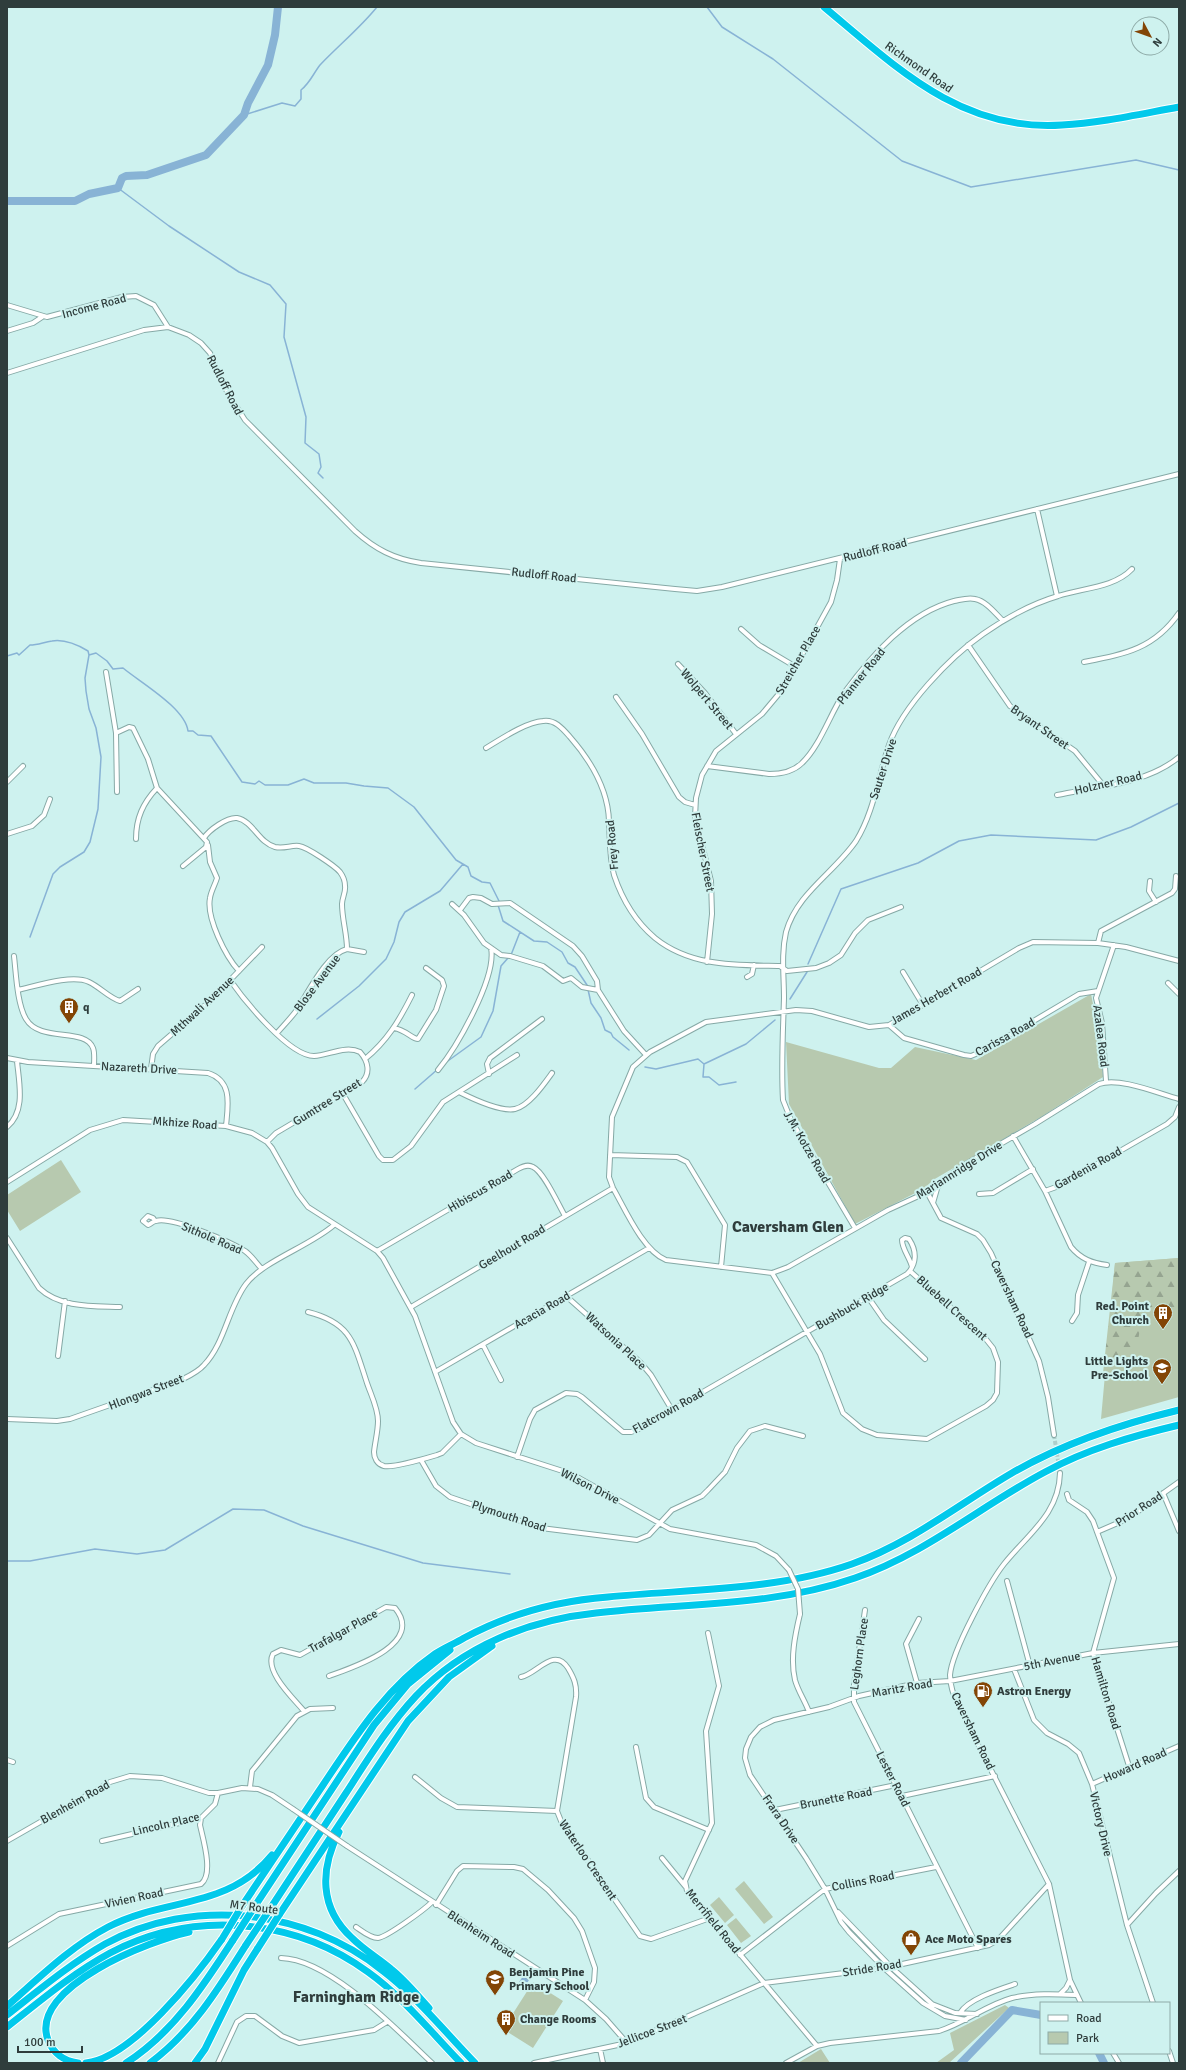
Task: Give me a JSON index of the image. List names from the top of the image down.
{
  "streets": {
    "highway": ["Richmond Road", "M7 Route"],
    "street": [
      "Income Road",
      "Rudloff Road",
      "Streicher Place",
      "Pfanner Road",
      "Wolpert Street",
      "Bryant Street",
      "Sauter Drive",
      "Holzner Road",
      "Frey Road",
      "Fleischer Street",
      "Blose Avenue",
      "James Herbert Road",
      "Mthwali Avenue",
      "Azalea Road",
      "Carissa Road",
      "Nazareth Drive",
      "Gumtree Street",
      "Mkhize Road",
      "J.M. Kotze Road",
      "Gardenia Road",
      "Mariannridge Drive",
      "Hibiscus Road",
      "Sithole Road",
      "Geelhout Road",
      "Caversham Road",
      "Bushbuck Ridge",
      "Bluebell Crescent",
      "Acacia Road",
      "Watsonia Place",
      "Hlongwa Street",
      "Flatcrown Road",
      "Wilson Drive",
      "Prior Road",
      "Plymouth Road",
      "Trafalgar Place",
      "Leghorn Place",
      "5th Avenue",
      "Maritz Road",
      "Hamilton Road",
      "Howard Road",
      "Lester Road",
      "Brunette Road",
      "Blenheim Road",
      "Frara Drive",
      "Lincoln Place",
      "Victory Drive",
      "Waterloo Crescent",
      "Collins Road",
      "Vivien Road",
      "Merrifield Road",
      "Stride Road",
      "Jellicoe Street"
    ]
  },
  "crossings": [
    ["Income Road", "Rudloff Road"],
    ["Rudloff Road", "Streicher Place"],
    ["Streicher Place", "Pfanner Road"],
    ["Streicher Place", "Wolpert Street"],
    ["Streicher Place", "Fleischer Street"],
    ["Pfanner Road", "Sauter Drive"],
    ["Bryant Street", "Sauter Drive"],
    ["Bryant Street", "Holzner Road"],
    ["Sauter Drive", "Frey Road"],
    ["Sauter Drive", "James Herbert Road"],
    ["Sauter Drive", "J.M. Kotze Road"],
    ["Frey Road", "Fleischer Street"],
    ["James Herbert Road", "Azalea Road"],
    ["James Herbert Road", "Carissa Road"],
    ["James Herbert Road", "J.M. Kotze Road"],
    ["James Herbert Road", "Mariannridge Drive"],
    ["James Herbert Road", "Geelhout Road"],
    ["James Herbert Road", "Acacia Road"],
    ["Mthwali Avenue", "Nazareth Drive"],
    ["Azalea Road", "Carissa Road"],
    ["Azalea Road", "Mariannridge Drive"],
    ["Nazareth Drive", "Mkhize Road"],
    ["Gumtree Street", "Mkhize Road"],
    ["Mkhize Road", "Hlongwa Street"],
    ["J.M. Kotze Road", "Mariannridge Drive"],
    ["Gardenia Road", "Mariannridge Drive"],
    ["Mariannridge Drive", "Caversham Road"],
    ["Mariannridge Drive", "Bushbuck Ridge"],
    ["Mariannridge Drive", "Acacia Road"],
    ["Hibiscus Road", "Geelhout Road"],
    ["Sithole Road", "Hlongwa Street"],
    ["Caversham Road", "5th Avenue"],
    ["Caversham Road", "Maritz Road"],
    ["Caversham Road", "Stride Road"],
    ["Bushbuck Ridge", "Bluebell Crescent"],
    ["Bushbuck Ridge", "Flatcrown Road"],
    ["Bluebell Crescent", "Flatcrown Road"],
    ["Acacia Road", "Watsonia Place"],
    ["Watsonia Place", "Flatcrown Road"],
    ["Flatcrown Road", "Wilson Drive"],
    ["Wilson Drive", "Plymouth Road"],
    ["Wilson Drive", "Frara Drive"],
    ["Prior Road", "Hamilton Road"],
    ["Leghorn Place", "Maritz Road"],
    ["Leghorn Place", "Lester Road"],
    ["5th Avenue", "Maritz Road"],
    ["5th Avenue", "Hamilton Road"],
    ["5th Avenue", "Victory Drive"],
    ["Maritz Road", "Lester Road"],
    ["Hamilton Road", "Howard Road"],
    ["Howard Road", "Victory Drive"],
    ["Lester Road", "Brunette Road"],
    ["Lester Road", "Collins Road"],
    ["Lester Road", "Stride Road"],
    ["Brunette Road", "Frara Drive"],
    ["Blenheim Road", "Lincoln Place"],
    ["Blenheim Road", "Jellicoe Street"],
    ["Frara Drive", "Collins Road"],
    ["Frara Drive", "Stride Road"],
    ["Lincoln Place", "Vivien Road"],
    ["Waterloo Crescent", "Merrifield Road"],
    ["Collins Road", "Merrifield Road"],
    ["Merrifield Road", "Stride Road"],
    ["Merrifield Road", "Jellicoe Street"],
    ["Stride Road", "Jellicoe Street"]
  ],
  "districts": ["Caversham Glen", "Farningham Ridge"],
  "places": {
    "building": ["q", "Red. Point Church", "Change Rooms"],
    "school or university": ["Little Lights Pre-School", "Benjamin Pine Primary School"],
    "fuel station": ["Astron Energy"],
    "shop": ["Ace Moto Spares"]
  },
  "legend": ["Road", "Park"],
  "scale_bar": "100 m",
  "north": "bottom right"
}
